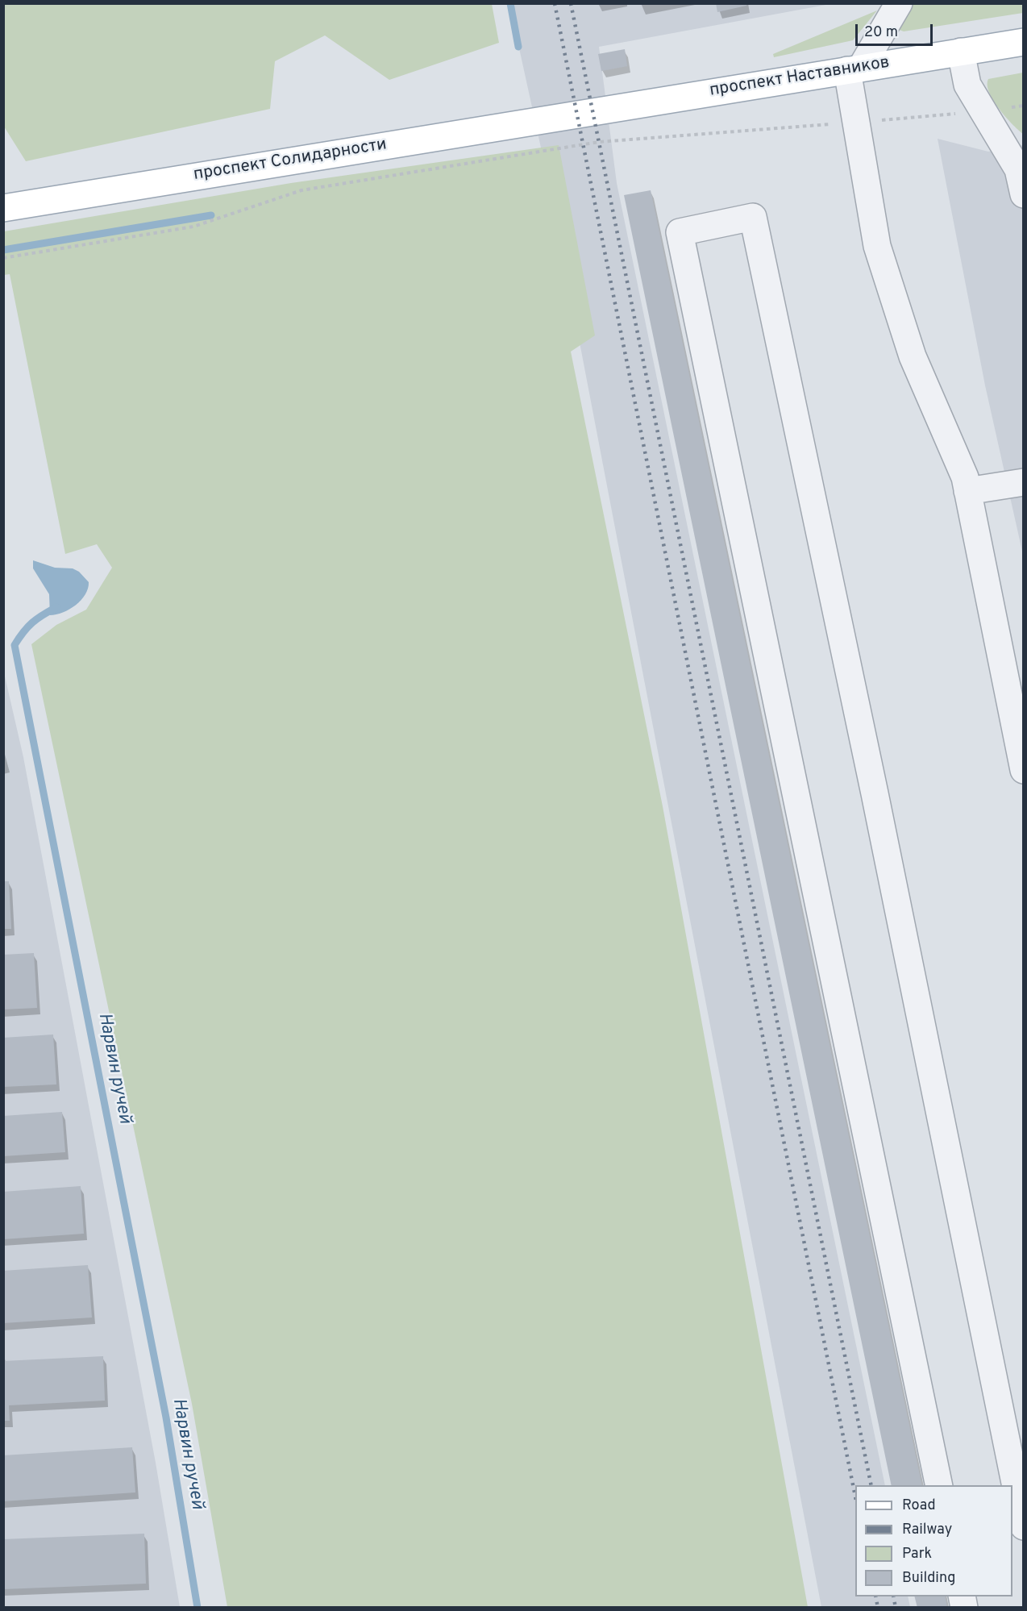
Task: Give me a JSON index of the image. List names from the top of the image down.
{
  "streets": {
    "main road": ["проспект Наставников", "проспект Солидарности"]
  },
  "crossings": [
    ["проспект Наставников", "проспект Солидарности"]
  ],
  "water": ["Нарвин ручей"],
  "legend": [
    "Road",
    "Railway",
    "Park",
    "Building"
  ],
  "scale_bar": "20 m"
}
